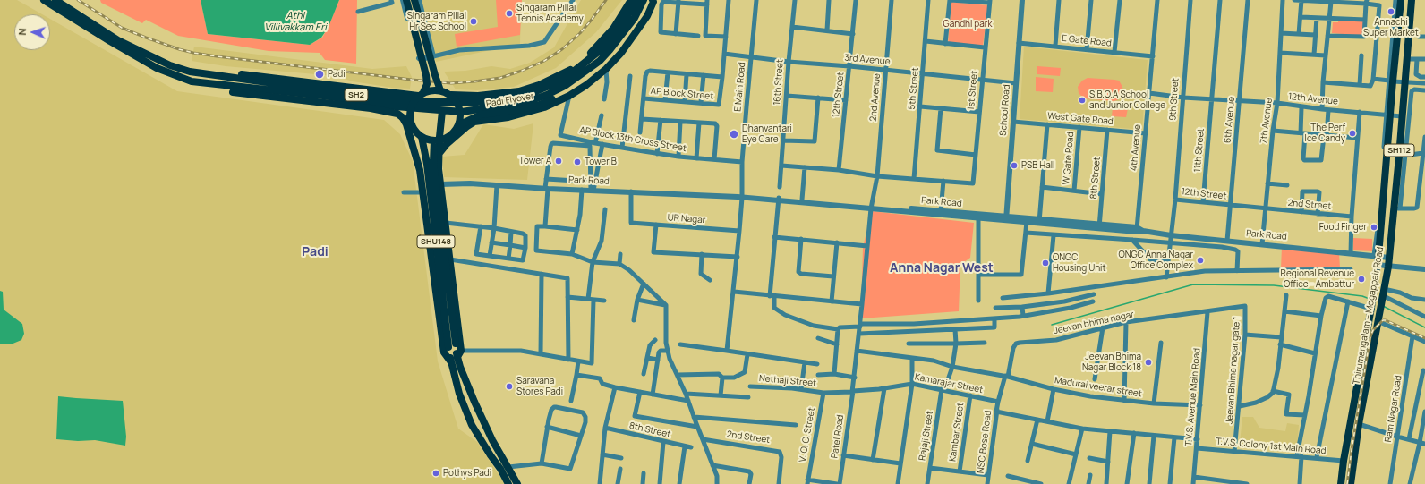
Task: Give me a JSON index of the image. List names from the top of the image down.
{
  "streets": {
    "main road": [
      "SH2",
      "Padi Flyover",
      "SH112",
      "SHU148",
      "Thirumangalam – Mogappair Road"
    ],
    "street": [
      "E Gate Road",
      "3rd Avenue",
      "16th Street",
      "E Main Road",
      "5th Street",
      "1st Street",
      "AP Block Street",
      "12th Street",
      "2nd Avenue",
      "9th Street",
      "12th Avenue",
      "School Road",
      "West Gate Road",
      "6th Avenue",
      "7th Avenue",
      "AP Block 13th Cross Street",
      "4th Avenue",
      "11th Street",
      "W Gate Road",
      "8th Street",
      "Park Road",
      "2nd Street",
      "UR Nagar",
      "Jeevan bhima nagar",
      "Jeevan Bhima nagar gate 1",
      "Nethaji Street",
      "Kamarajar Street",
      "Madurai veerar street",
      "T.V.S. Avenue Main Road",
      "Ram Nagar Road",
      "Kambar Street",
      "V. O. C. Street",
      "Rajaji Street",
      "Patel Road",
      "NSC Bose Road",
      "T.V.S. Colony 1st Main Road"
    ]
  },
  "crossings": [
    ["E Gate Road", "School Road"],
    ["E Gate Road", "4th Avenue"],
    ["3rd Avenue", "16th Street"],
    ["3rd Avenue", "E Main Road"],
    ["3rd Avenue", "5th Street"],
    ["3rd Avenue", "1st Street"],
    ["3rd Avenue", "12th Street"],
    ["3rd Avenue", "2nd Avenue"],
    ["3rd Avenue", "School Road"],
    ["E Main Road", "AP Block 13th Cross Street"],
    ["E Main Road", "Park Road"],
    ["E Main Road", "UR Nagar"],
    ["SH2", "Padi Flyover"],
    ["12th Street", "9th Street"],
    ["12th Street", "6th Avenue"],
    ["12th Street", "7th Avenue"],
    ["12th Street", "11th Street"],
    ["12th Street", "2nd Street"],
    ["2nd Avenue", "Park Road"],
    ["2nd Avenue", "Patel Road"],
    ["9th Street", "12th Avenue"],
    ["9th Street", "Park Road"],
    ["12th Avenue", "6th Avenue"],
    ["12th Avenue", "7th Avenue"],
    ["12th Avenue", "4th Avenue"],
    ["12th Avenue", "11th Street"],
    ["12th Avenue", "Thirumangalam – Mogappair Road"],
    ["Padi Flyover", "SHU148"],
    ["School Road", "West Gate Road"],
    ["School Road", "Park Road"],
    ["West Gate Road", "4th Avenue"],
    ["West Gate Road", "W Gate Road"],
    ["West Gate Road", "8th Street"],
    ["6th Avenue", "Park Road"],
    ["7th Avenue", "Park Road"],
    ["7th Avenue", "2nd Street"],
    ["4th Avenue", "Park Road"],
    ["8th Street", "Park Road"],
    ["Park Road", "UR Nagar"],
    ["Park Road", "Thirumangalam – Mogappair Road"],
    ["Thirumangalam – Mogappair Road", "T.V.S. Colony 1st Main Road"],
    ["Jeevan bhima nagar", "Jeevan Bhima nagar gate 1"],
    ["Jeevan bhima nagar", "Madurai veerar street"],
    ["Jeevan bhima nagar", "T.V.S. Avenue Main Road"],
    ["Jeevan bhima nagar", "NSC Bose Road"],
    ["Jeevan Bhima nagar gate 1", "T.V.S. Avenue Main Road"],
    ["Jeevan Bhima nagar gate 1", "T.V.S. Colony 1st Main Road"],
    ["Nethaji Street", "Kamarajar Street"],
    ["Nethaji Street", "V. O. C. Street"],
    ["Nethaji Street", "Patel Road"],
    ["Kamarajar Street", "Kambar Street"],
    ["Kamarajar Street", "Rajaji Street"],
    ["Kamarajar Street", "Patel Road"],
    ["Kamarajar Street", "NSC Bose Road"],
    ["Madurai veerar street", "T.V.S. Avenue Main Road"],
    ["Madurai veerar street", "Rajaji Street"],
    ["Madurai veerar street", "Patel Road"],
    ["Madurai veerar street", "NSC Bose Road"],
    ["T.V.S. Avenue Main Road", "T.V.S. Colony 1st Main Road"]
  ],
  "districts": ["Padi", "Anna Nagar West"],
  "water": ["Athi Villivakkam Eri"],
  "parks": ["Gandhi park"],
  "places": [
    "Annachi Super Market",
    "Singaram Pillai Tennis Academy",
    "Singaram Pillai Hr Sec School",
    "Padi",
    "S.B.O.A School and Junior College",
    "The Perf Ice Candy",
    "Dhanvantari Eye Care",
    "Tower A",
    "Tower B",
    "PSB Hall",
    "Food Finger",
    "ONGC Anna Nagar Office Complex",
    "ONGC Housing Unit",
    "Regional Revenue Office - Ambattur",
    "Jeevan Bhima Nagar Block 18",
    "Saravana Stores Padi",
    "Pothys Padi"
  ],
  "north": "left"
}
